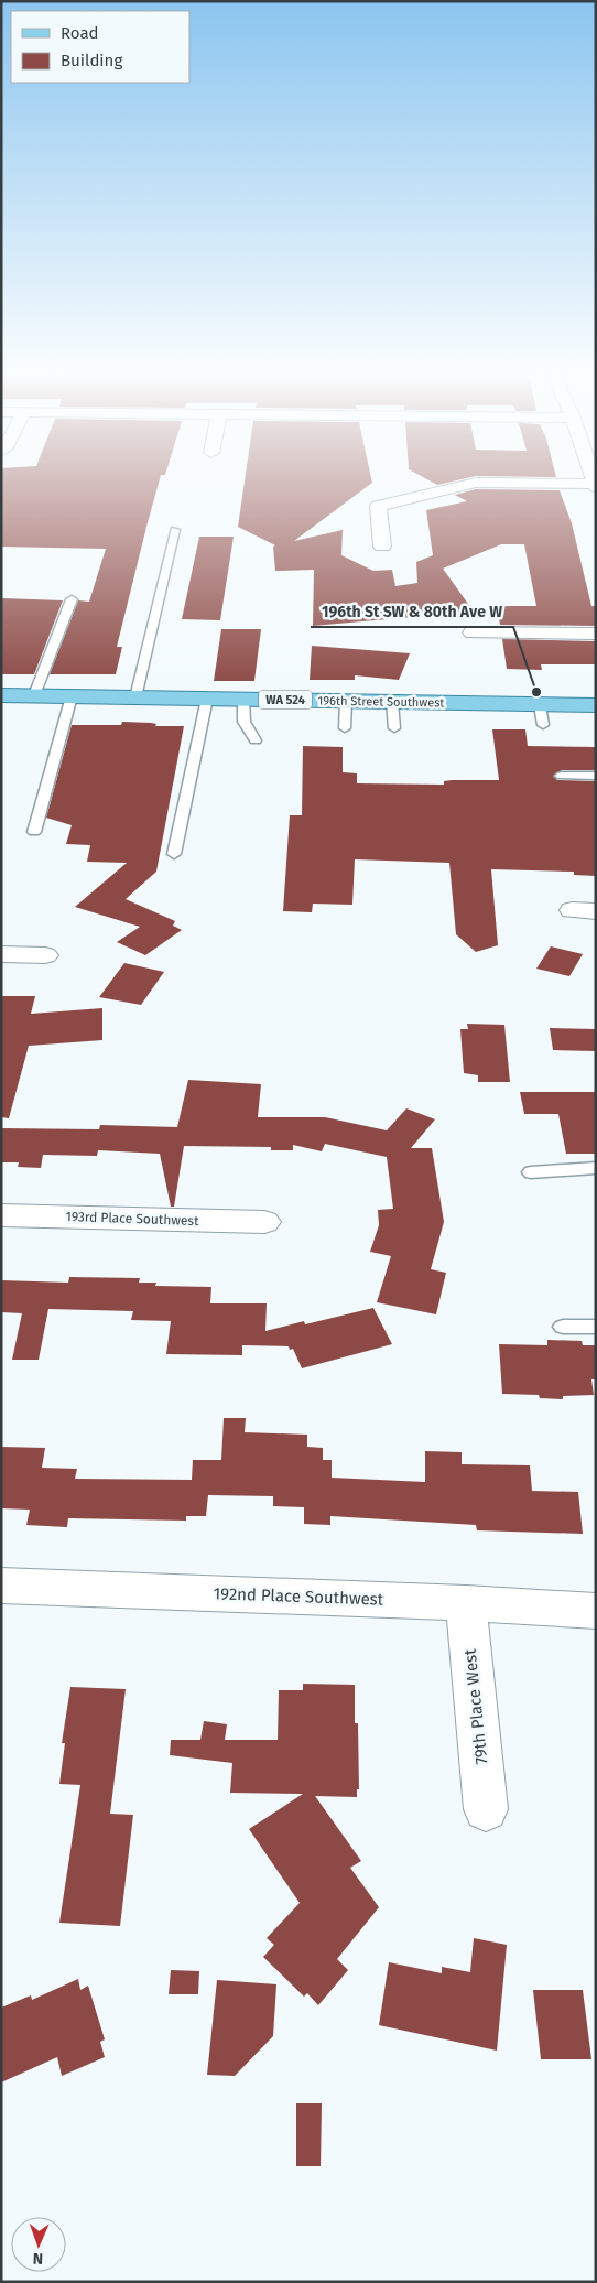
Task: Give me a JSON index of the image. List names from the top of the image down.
{
  "streets": {
    "main road": ["WA 524", "196th Street Southwest"],
    "street": ["193rd Place Southwest", "192nd Place Southwest", "79th Place West"]
  },
  "crossings": [
    ["192nd Place Southwest", "79th Place West"]
  ],
  "places": ["196th St SW & 80th Ave W"],
  "legend": ["Road", "Building"],
  "north": "bottom"
}
